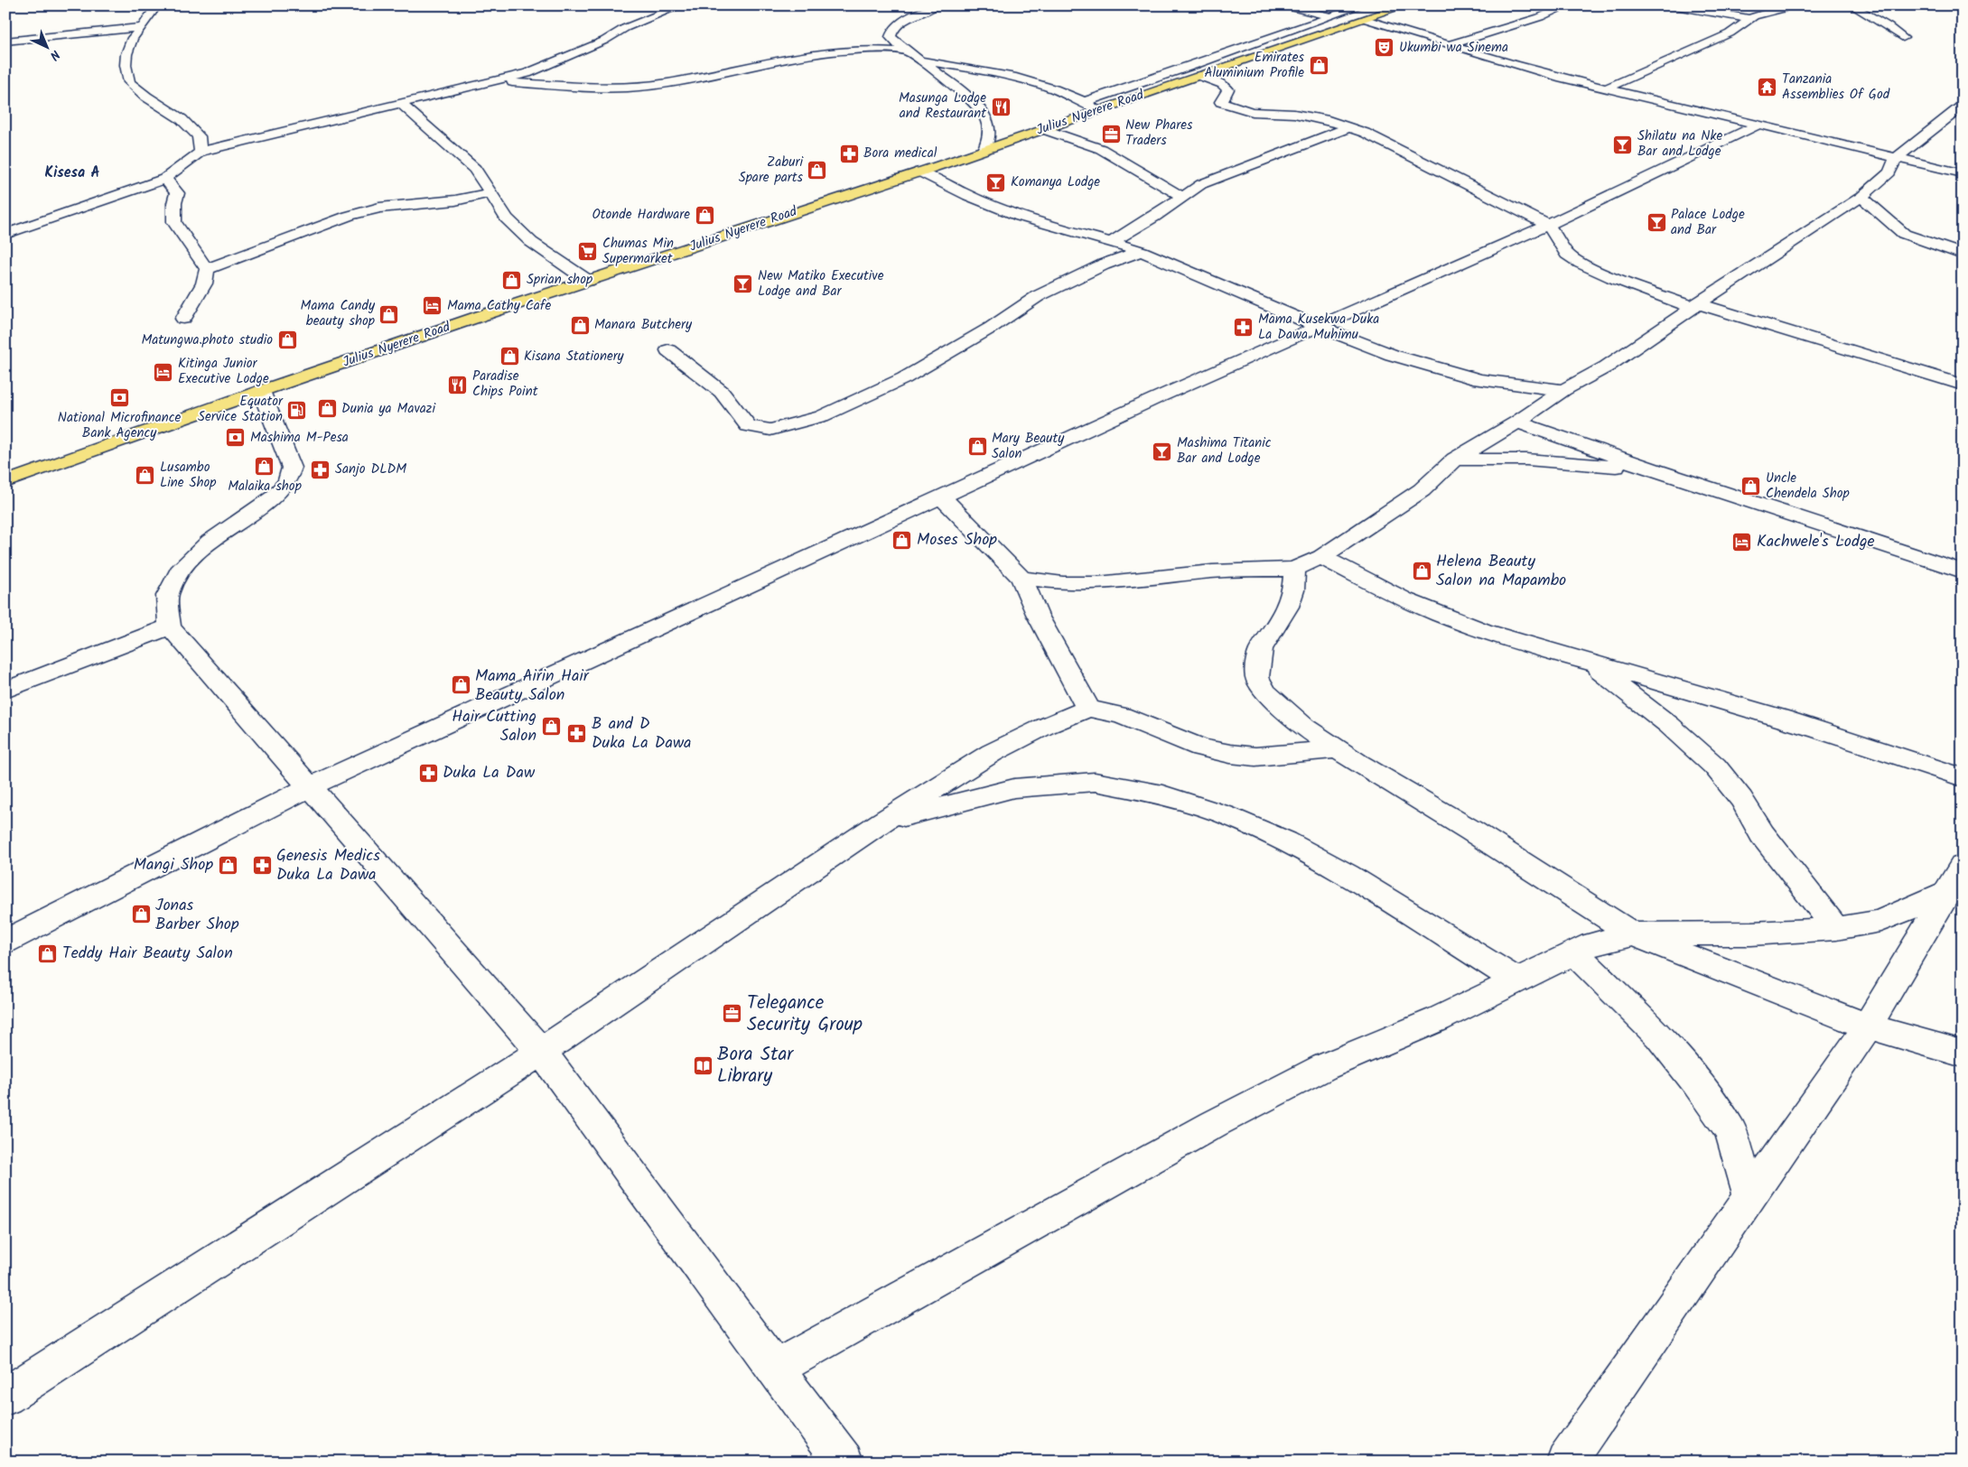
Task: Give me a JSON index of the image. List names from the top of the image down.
{
  "streets": {
    "highway": ["Julius Nyerere Road"]
  },
  "districts": ["Kisesa A"],
  "places": {
    "theatre": ["Ukumbi wa Sinema"],
    "shop": [
      "Emirates Aluminium Profile",
      "Zaburi Spare parts",
      "Otonde Hardware",
      "Sprian shop",
      "Mama Candy beauty shop",
      "Manara Butchery",
      "Matungwa.photo studio",
      "Kisana Stationery",
      "Dunia ya Mavazi",
      "Mary Beauty Salon",
      "Malaika shop",
      "Lusambo Line Shop",
      "Uncle Chendela Shop",
      "Moses Shop",
      "Helena Beauty Salon na Mapambo",
      "Mama Airin Hair Beauty Salon",
      "Hair Cutting Salon",
      "Mangi Shop",
      "Jonas Barber Shop",
      "Teddy Hair Beauty Salon"
    ],
    "temple": ["Tanzania Assemblies Of God"],
    "restaurant": ["Masunga Lodge and Restaurant", "Paradise Chips Point"],
    "office": ["New Phares Traders", "Telegance Security Group"],
    "bar": [
      "Shilatu na Nke Bar and Lodge",
      "Komanya Lodge",
      "Palace Lodge and Bar",
      "New Matiko Executive Lodge and Bar",
      "Mashima Titanic Bar and Lodge"
    ],
    "pharmacy": [
      "Bora medical",
      "Mama Kusekwa Duka La Dawa Muhimu",
      "Sanjo DLDM",
      "B and D Duka La Dawa",
      "Duka La Daw",
      "Genesis Medics Duka La Dawa"
    ],
    "supermarket": ["Chumas Min Supermarket"],
    "hotel": ["Mama Cathy Cafe", "Kitinga Junior Executive Lodge", "Kachwele's Lodge"],
    "bank": ["National Microfinance Bank Agency", "Mashima M-Pesa"],
    "fuel station": ["Equator Service Station"],
    "library": ["Bora Star Library"]
  },
  "north": "bottom right"
}
